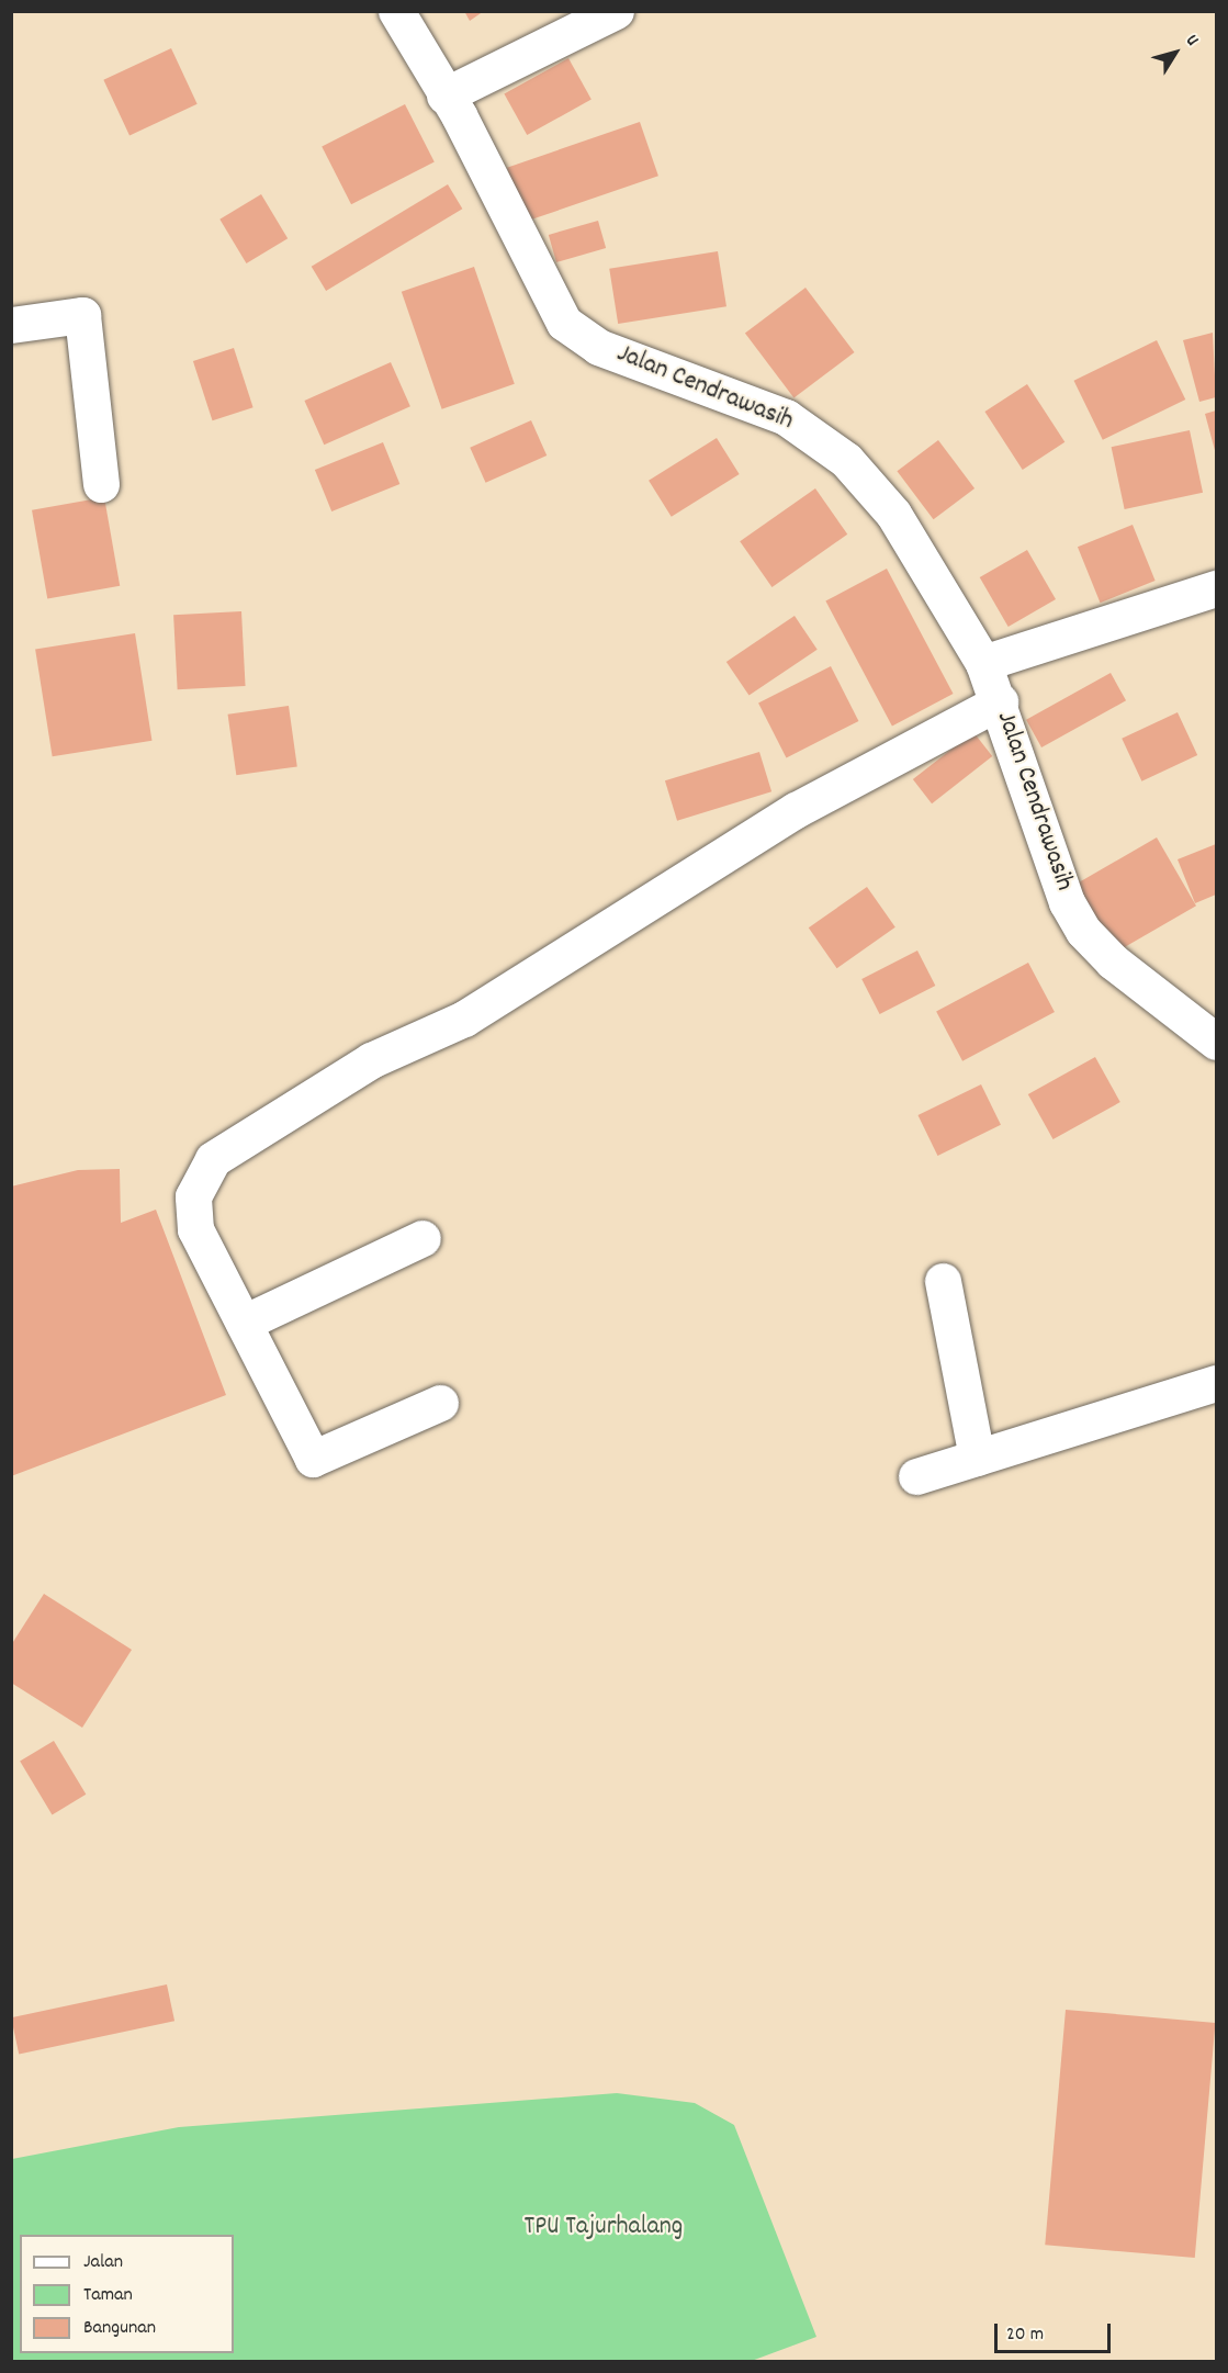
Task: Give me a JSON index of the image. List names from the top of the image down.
{
  "streets": {
    "street": ["Jalan Cendrawasih"]
  },
  "parks": ["TPU Tajurhalang"],
  "legend": ["Jalan", "Taman", "Bangunan"],
  "scale_bar": "20 m",
  "north": "top right"
}
